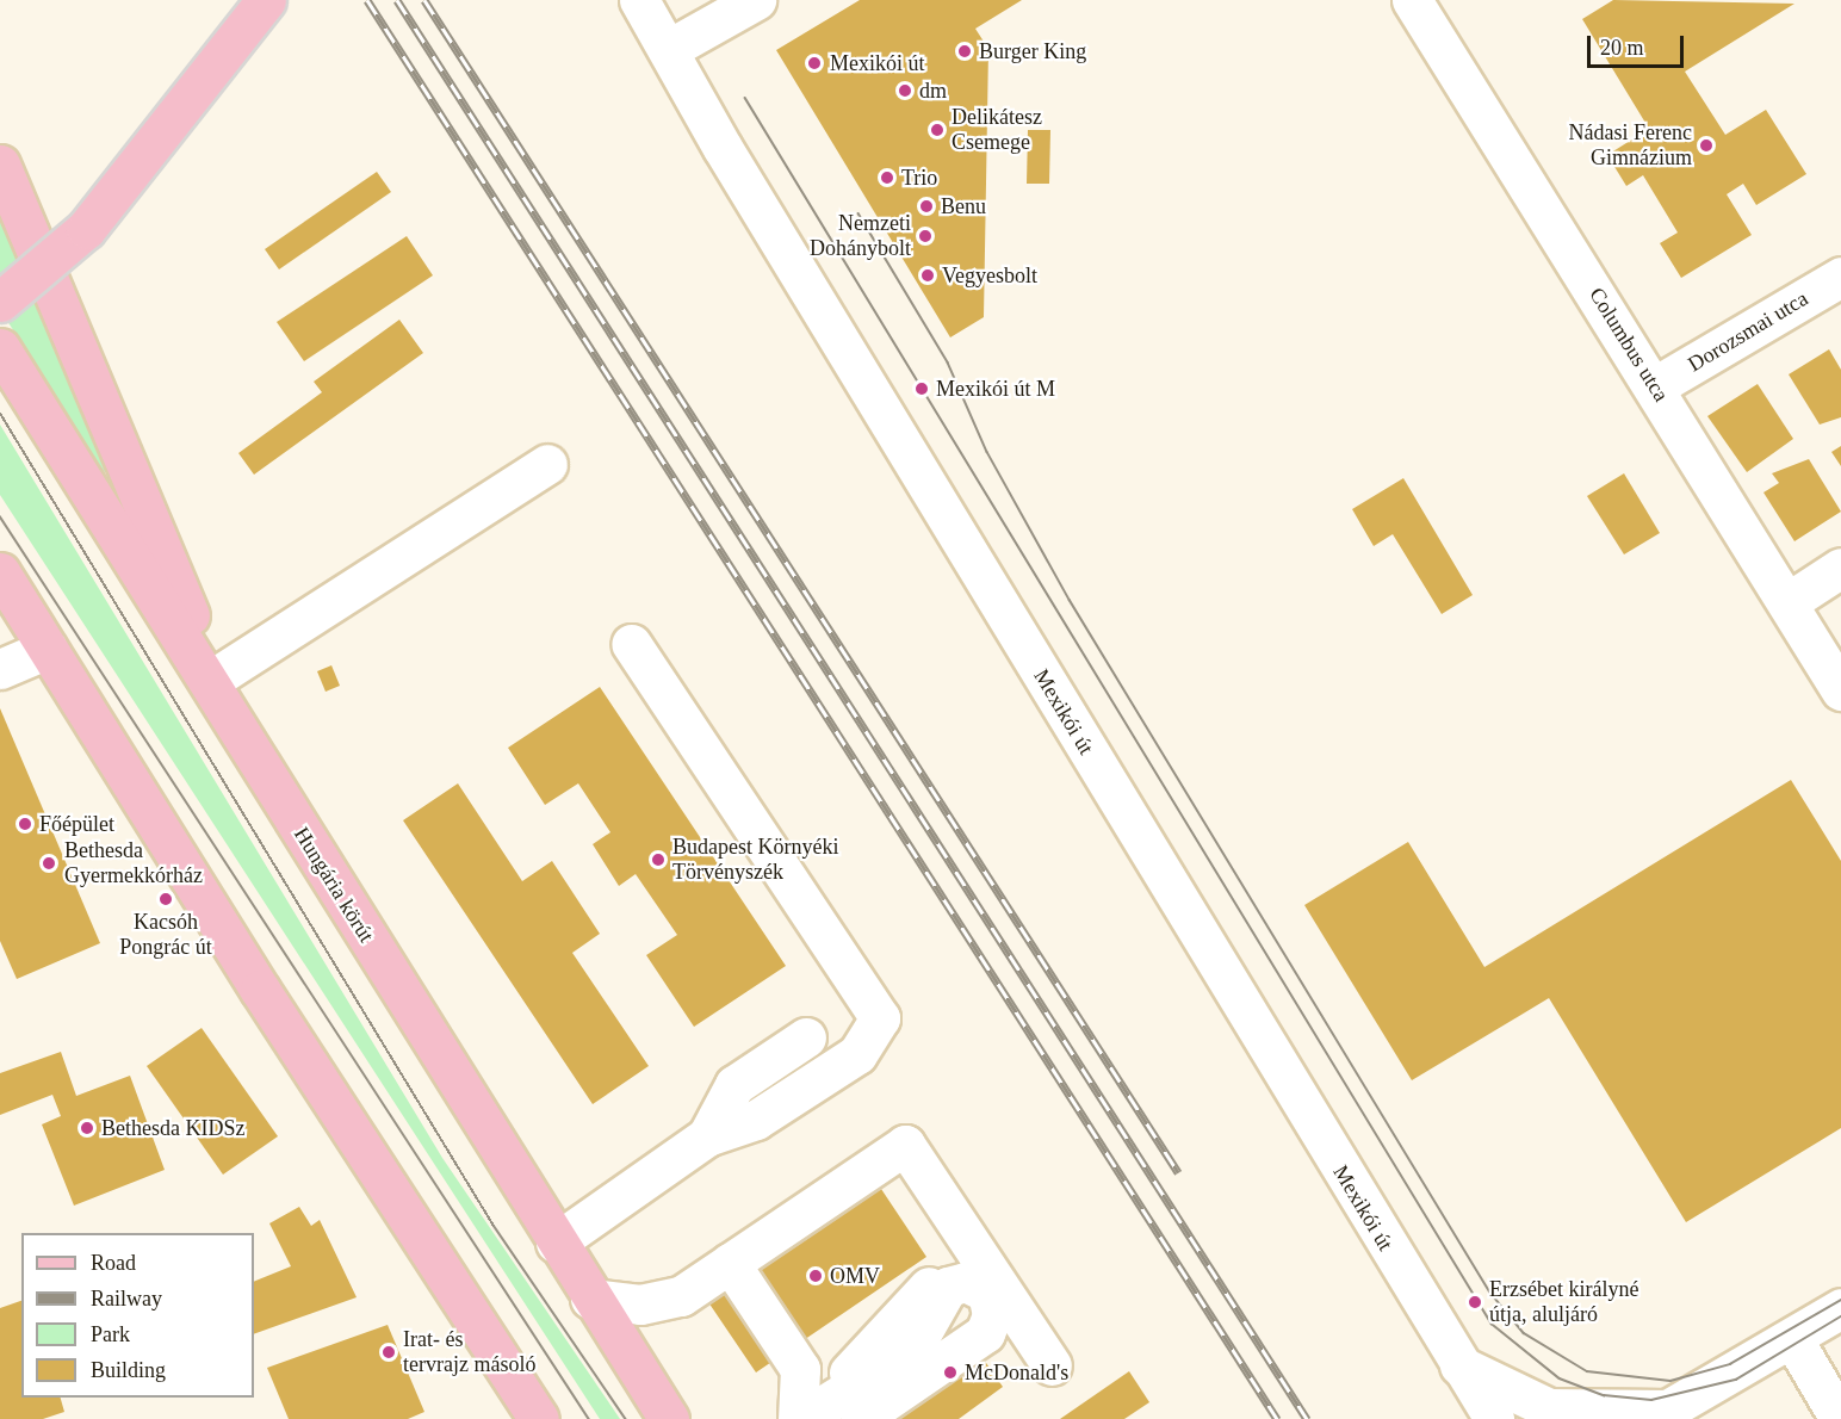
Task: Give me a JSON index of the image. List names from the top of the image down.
{
  "streets": {
    "main road": ["Hungária körút"],
    "street": ["Dorozsmai utca", "Columbus utca", "Mexikói út"]
  },
  "crossings": [
    ["Dorozsmai utca", "Columbus utca"]
  ],
  "places": [
    "Burger King",
    "Mexikói út",
    "dm",
    "Delikátesz Csemege",
    "Nádasi Ferenc Gimnázium",
    "Trio",
    "Benu",
    "Nemzeti Dohánybolt",
    "Vegyesbolt",
    "Mexikói út M",
    "Főépület",
    "Budapest Környéki Törvényszék",
    "Bethesda Gyermekkórház",
    "Kacsóh Pongrác út",
    "Bethesda KIDSz",
    "OMV",
    "Erzsébet királyné útja, aluljáró",
    "Irat- és tervrajz másoló",
    "McDonald's"
  ],
  "legend": [
    "Road",
    "Railway",
    "Park",
    "Building"
  ],
  "scale_bar": "20 m"
}
